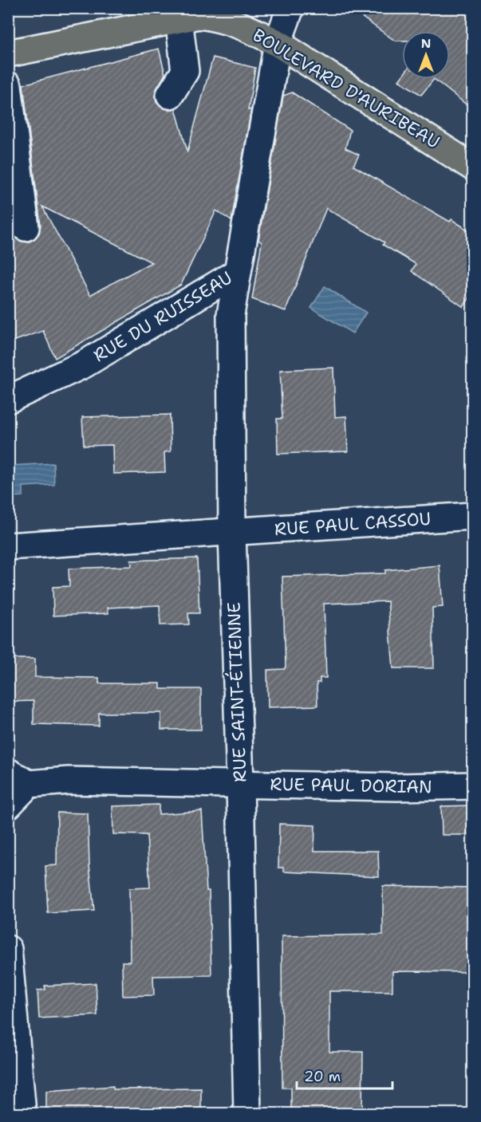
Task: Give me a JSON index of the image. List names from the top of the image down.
{
  "streets": {
    "main road": ["BOULEVARD D'AURIBEAU"],
    "street": [
      "RUE DU RUISSEAU",
      "RUE PAUL CASSOU",
      "RUE SAINT-ÉTIENNE",
      "RUE PAUL DORIAN"
    ]
  },
  "crossings": [
    ["BOULEVARD D'AURIBEAU", "RUE DU RUISSEAU"],
    ["RUE DU RUISSEAU", "RUE SAINT-ÉTIENNE"],
    ["RUE PAUL CASSOU", "RUE SAINT-ÉTIENNE"],
    ["RUE SAINT-ÉTIENNE", "RUE PAUL DORIAN"]
  ],
  "scale_bar": "20 m",
  "north": "top"
}
